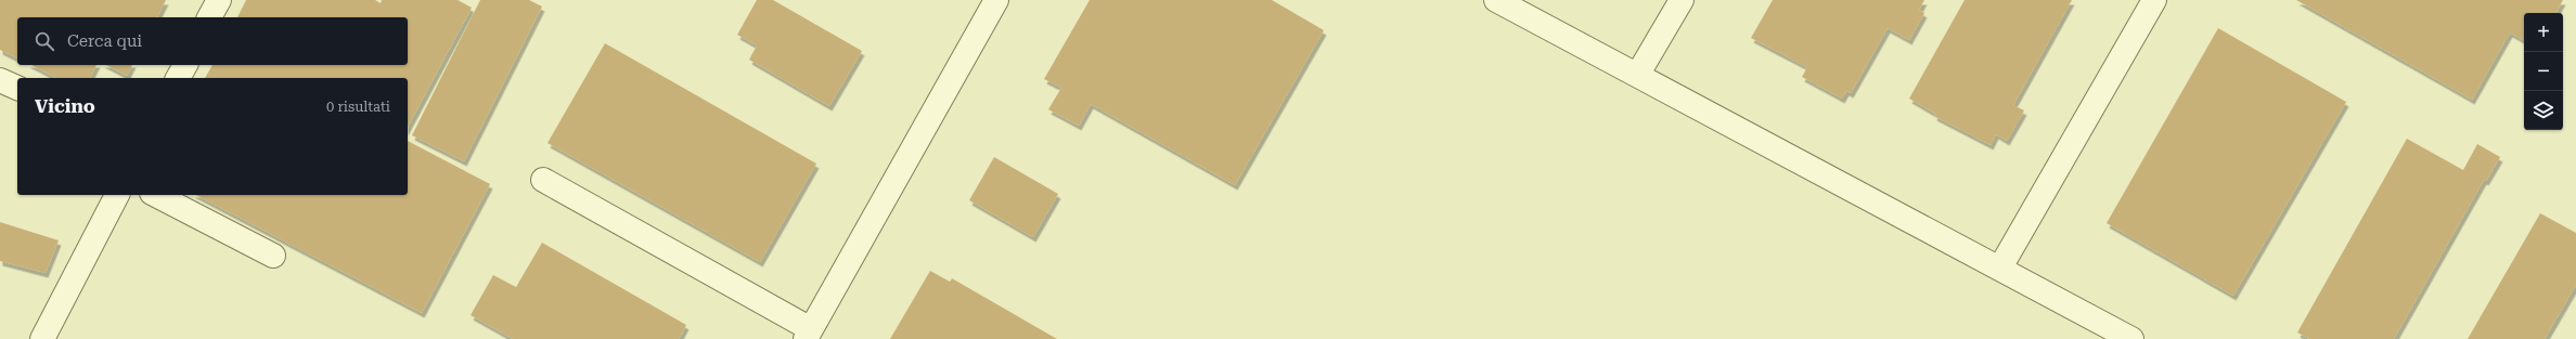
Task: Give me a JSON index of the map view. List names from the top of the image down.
{
  "page": {
    "map_buttons": ["+", "−"],
    "search": "Cerca qui",
    "heading": ["Vicino", "0 risultati"]
  }
}
